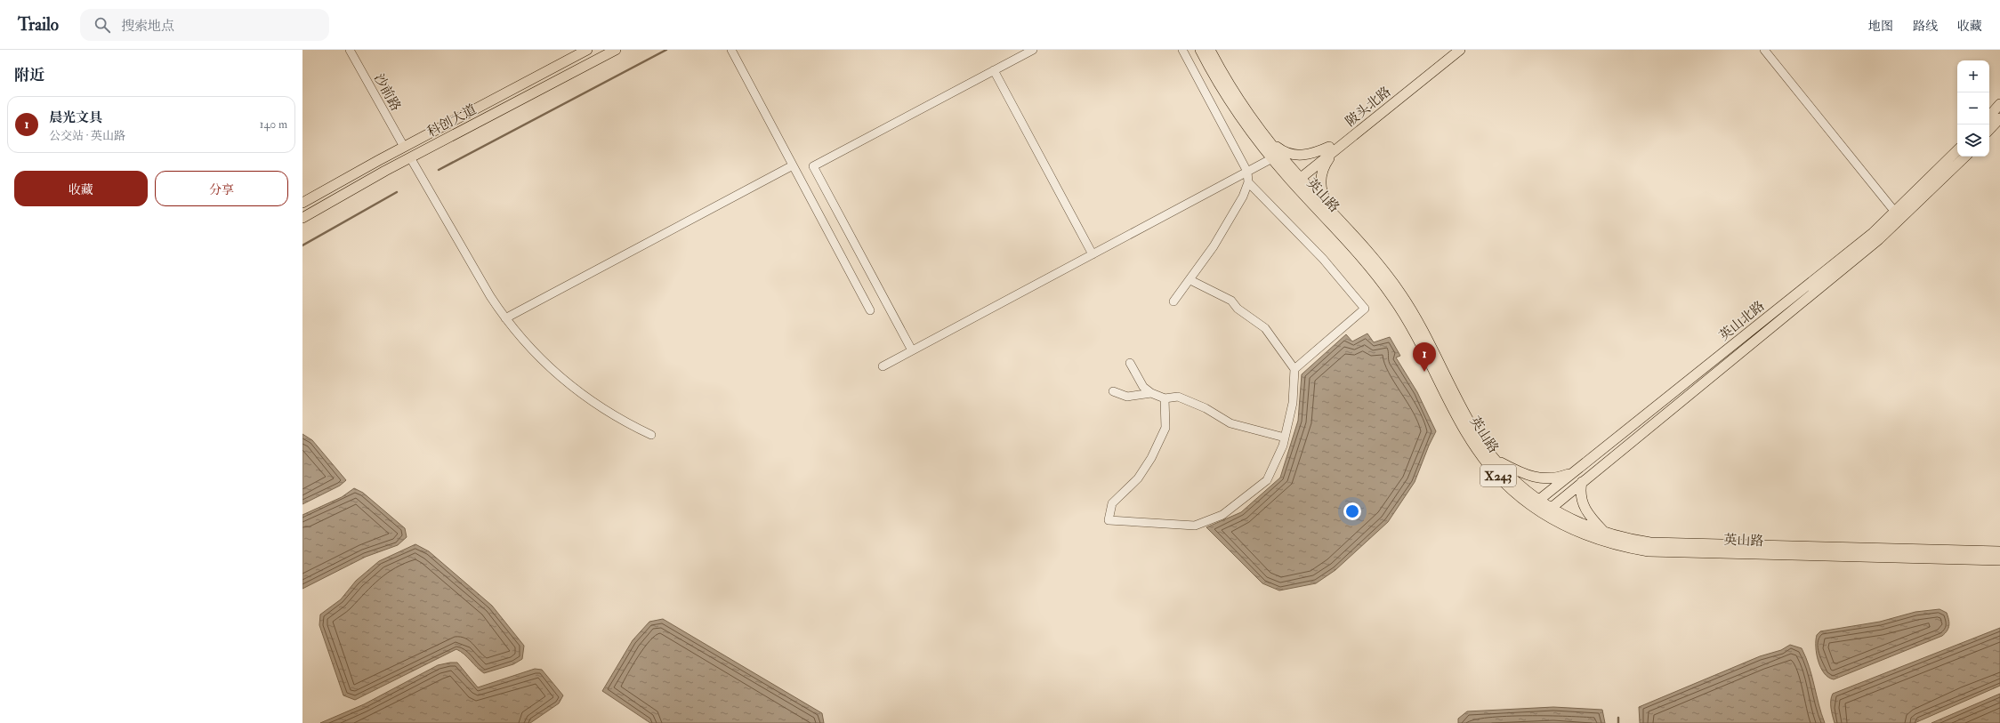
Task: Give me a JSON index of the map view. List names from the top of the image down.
{
  "streets": {
    "main road": [
      "陂头北路",
      "科创大道",
      "英山路",
      "英山北路",
      "X243"
    ],
    "street": ["沙前路"]
  },
  "crossings": [
    ["沙前路", "科创大道"],
    ["陂头北路", "英山路"],
    ["英山路", "英山北路"]
  ],
  "page": {
    "header": "Trailo",
    "search": "搜索地点",
    "nav": ["地图", "路线", "收藏"],
    "heading": "附近",
    "map_buttons": ["+", "−"],
    "list": [
      {
        "mark": "1",
        "name": "晨光文具",
        "note": "公交站 · 英山路",
        "value": "140 m"
      }
    ],
    "buttons": ["收藏", "分享"],
    "pins": "1"
  }
}
